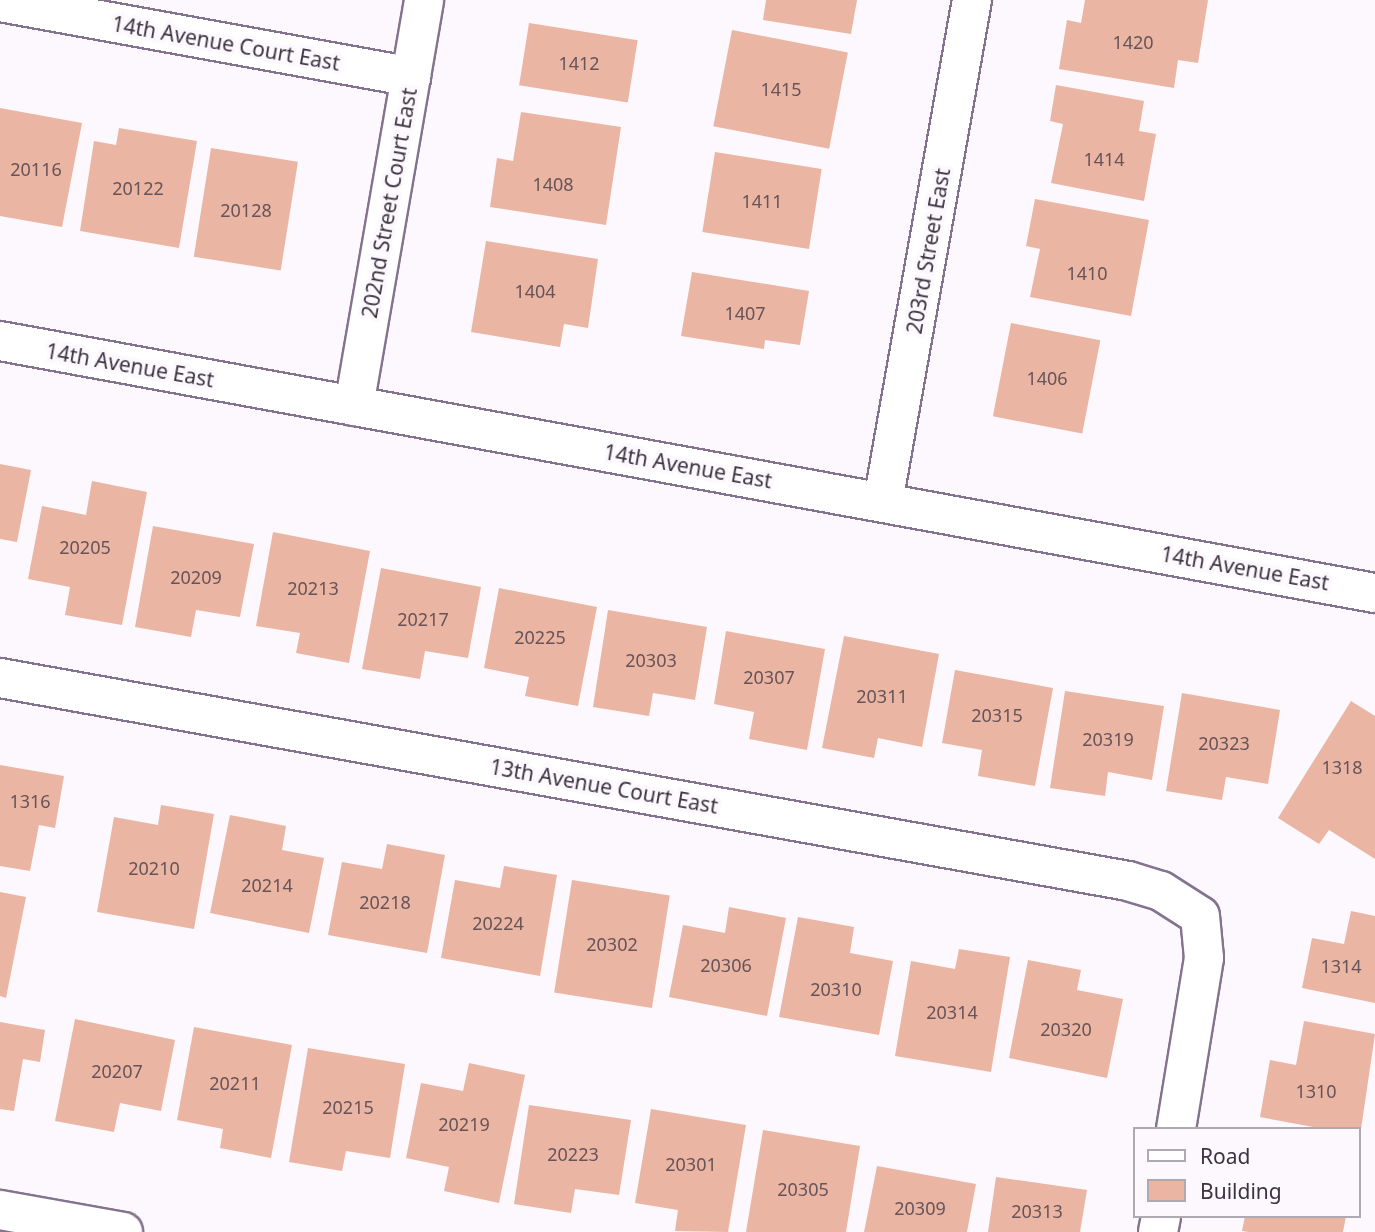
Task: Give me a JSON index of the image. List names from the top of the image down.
{
  "streets": {
    "street": [
      "14th Avenue Court East",
      "202nd Street Court East",
      "203rd Street East",
      "14th Avenue East",
      "13th Avenue Court East"
    ]
  },
  "crossings": [
    ["14th Avenue Court East", "202nd Street Court East"],
    ["202nd Street Court East", "14th Avenue East"],
    ["203rd Street East", "14th Avenue East"]
  ],
  "house_numbers": [
    "1420",
    "1412",
    "1415",
    "1414",
    "20116",
    "1408",
    "20122",
    "1411",
    "20128",
    "1410",
    "1404",
    "1407",
    "1406",
    "20205",
    "20209",
    "20213",
    "20217",
    "20225",
    "20303",
    "20307",
    "20311",
    "20315",
    "20319",
    "20323",
    "1318",
    "1316",
    "20210",
    "20214",
    "20218",
    "20224",
    "20302",
    "20306",
    "1314",
    "20310",
    "20314",
    "20320",
    "20207",
    "20211",
    "1310",
    "20215",
    "20219",
    "20223",
    "20301",
    "20305",
    "20309",
    "20313"
  ],
  "legend": ["Road", "Building"]
}
